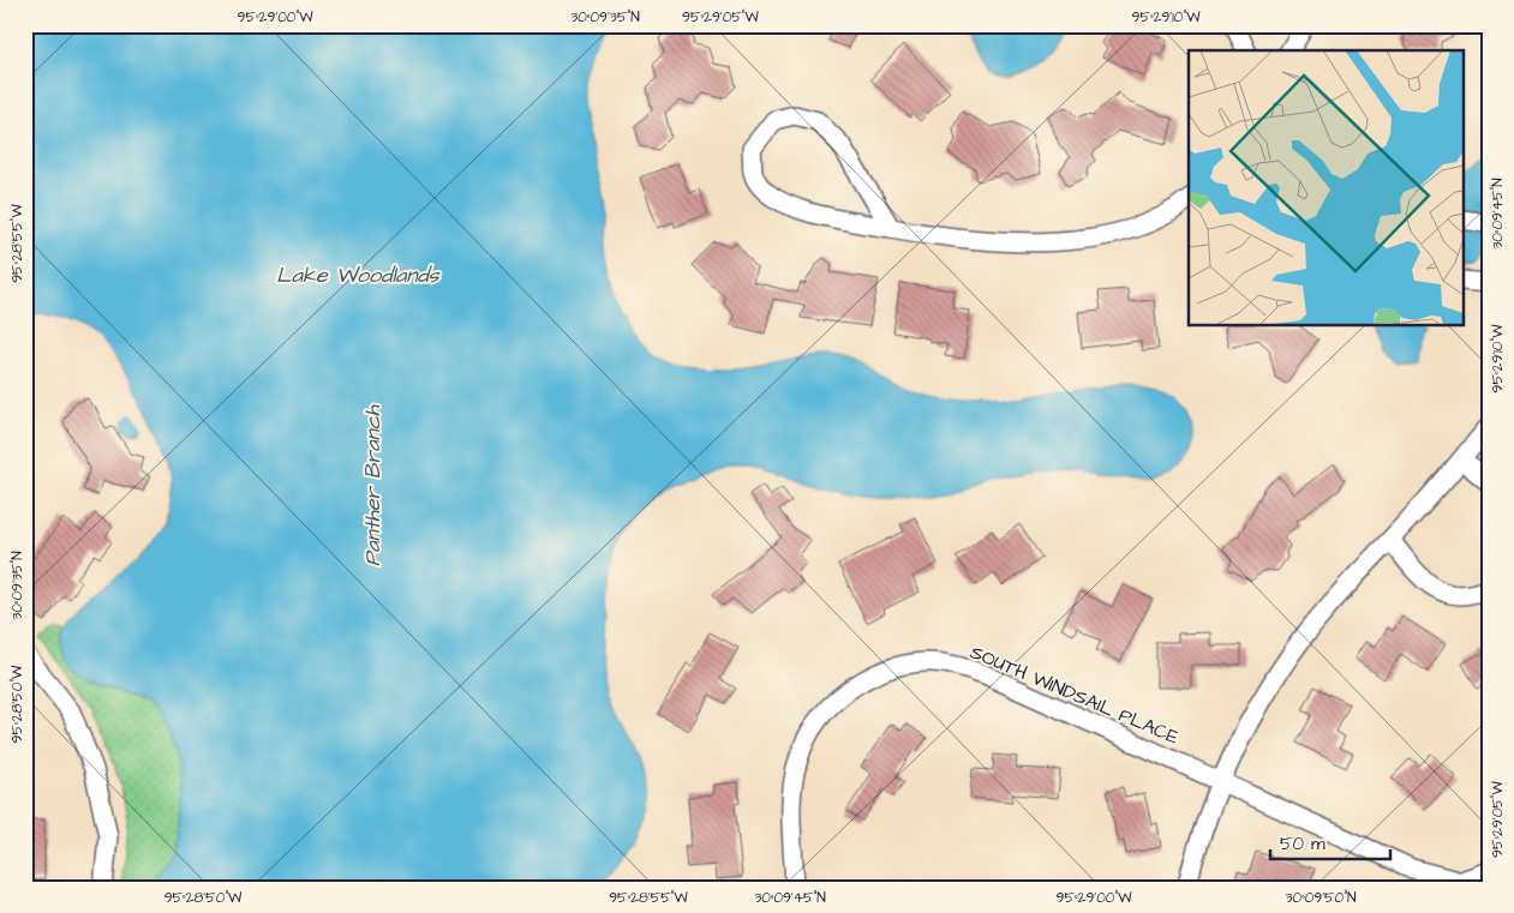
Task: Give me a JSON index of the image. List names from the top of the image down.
{
  "streets": {
    "street": ["SOUTH WINDSAIL PLACE"]
  },
  "water": ["Lake Woodlands", "Panther Branch"],
  "scale_bar": "50 m",
  "coordinates": [
    "95°29'00\"W",
    "30°09'35\"N",
    "95°29'05\"W",
    "95°29'10\"W",
    "30°09'45\"N",
    "95°28'55\"W",
    "95°28'50\"W",
    "30°09'50\"N"
  ]
}
